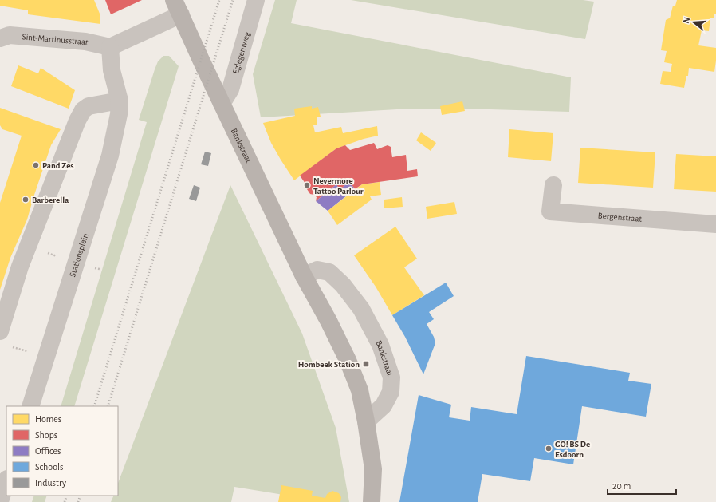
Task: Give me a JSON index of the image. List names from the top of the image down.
{
  "streets": {
    "street": [
      "Sint-Martinusstraat",
      "Eglegemweg",
      "Bankstraat",
      "Bergenstraat",
      "Stationsplein"
    ]
  },
  "crossings": [
    ["Sint-Martinusstraat", "Stationsplein"],
    ["Eglegemweg", "Bankstraat"]
  ],
  "places": {
    "other": [
      "Pand Zes",
      "Nevermore Tattoo Parlour",
      "Barberella",
      "GO! BS De Esdoorn"
    ],
    "transit": ["Hombeek Station"]
  },
  "legend": [
    "Homes",
    "Shops",
    "Offices",
    "Schools",
    "Industry"
  ],
  "scale_bar": "20 m",
  "north": "left"
}
